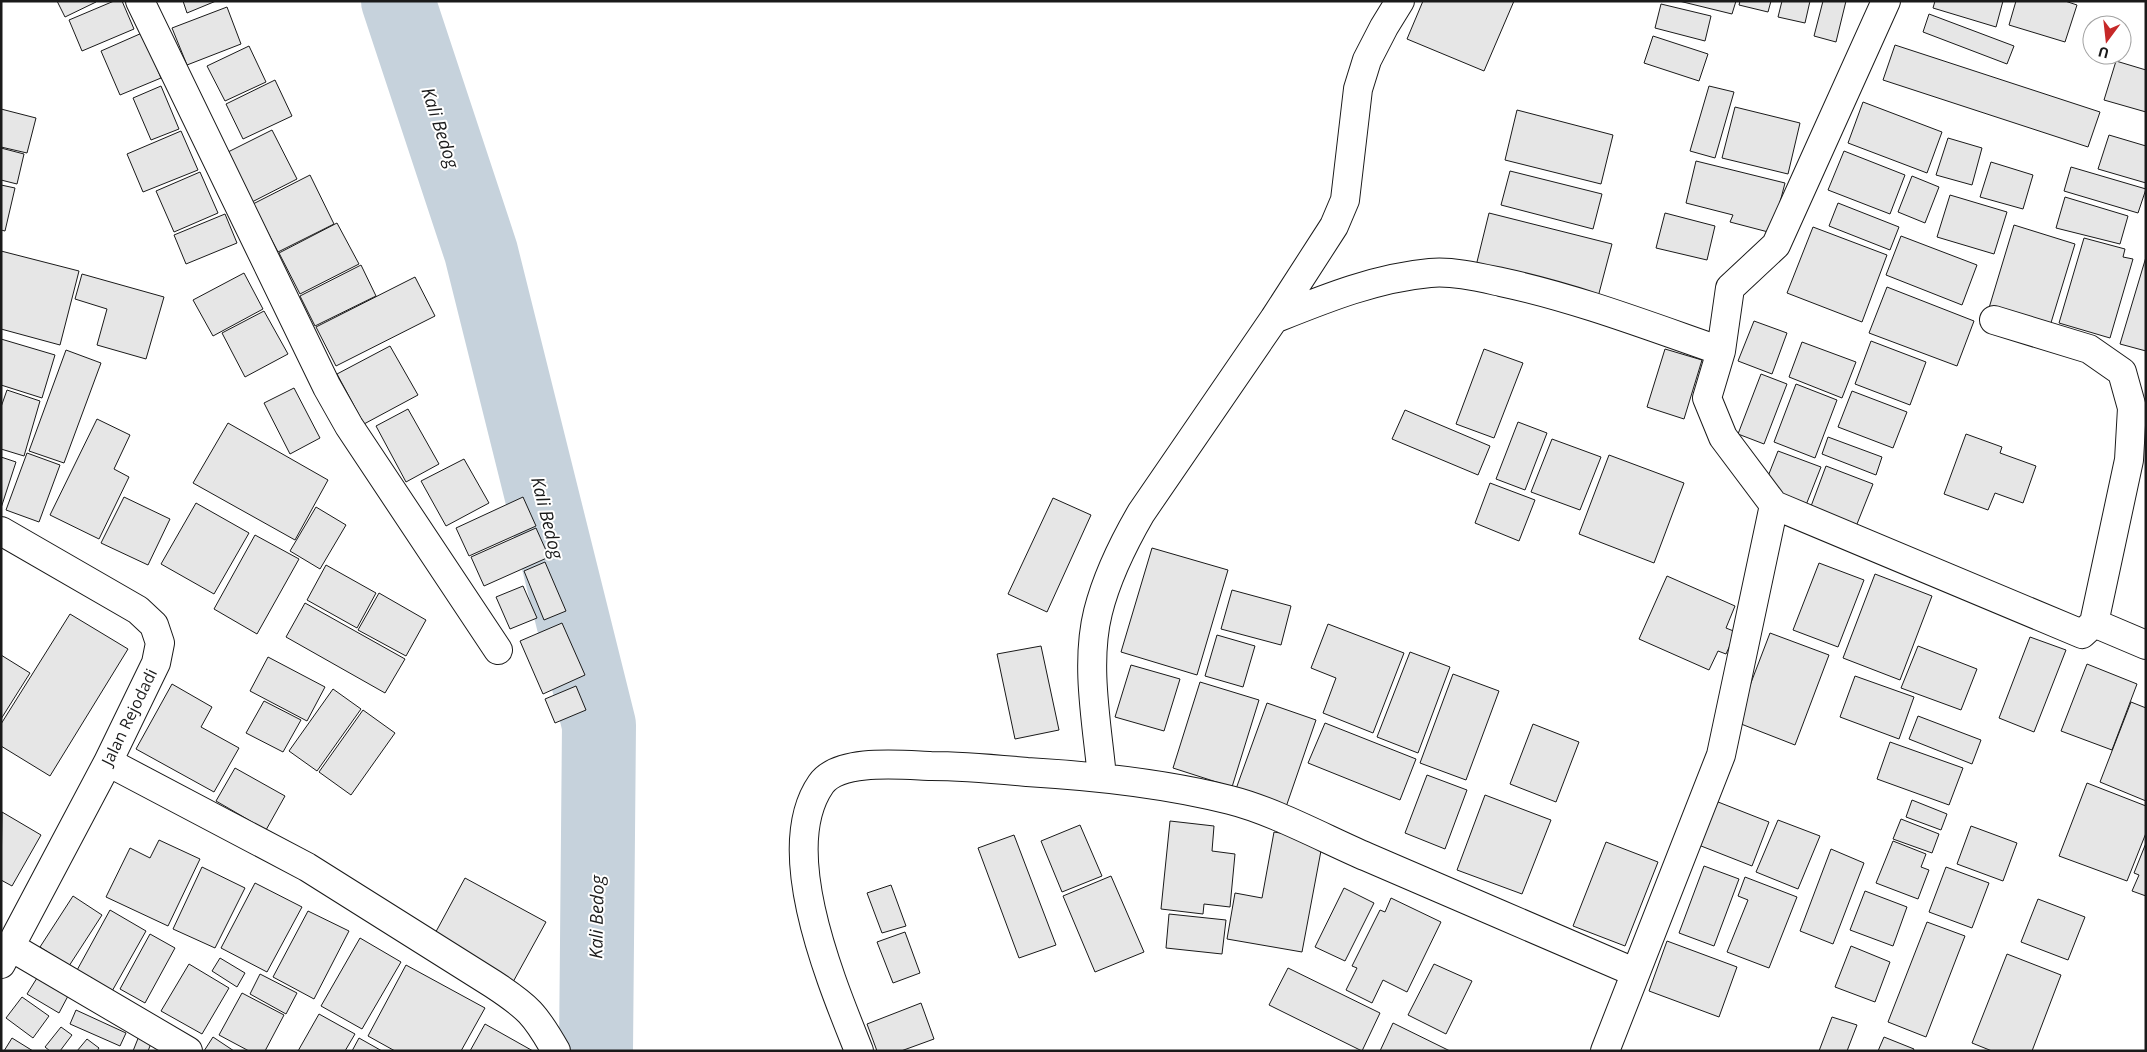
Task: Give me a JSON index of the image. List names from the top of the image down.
{
  "streets": {
    "street": ["Jalan Rejodadi"]
  },
  "water": ["Kali Bedog"],
  "north": "bottom"
}
